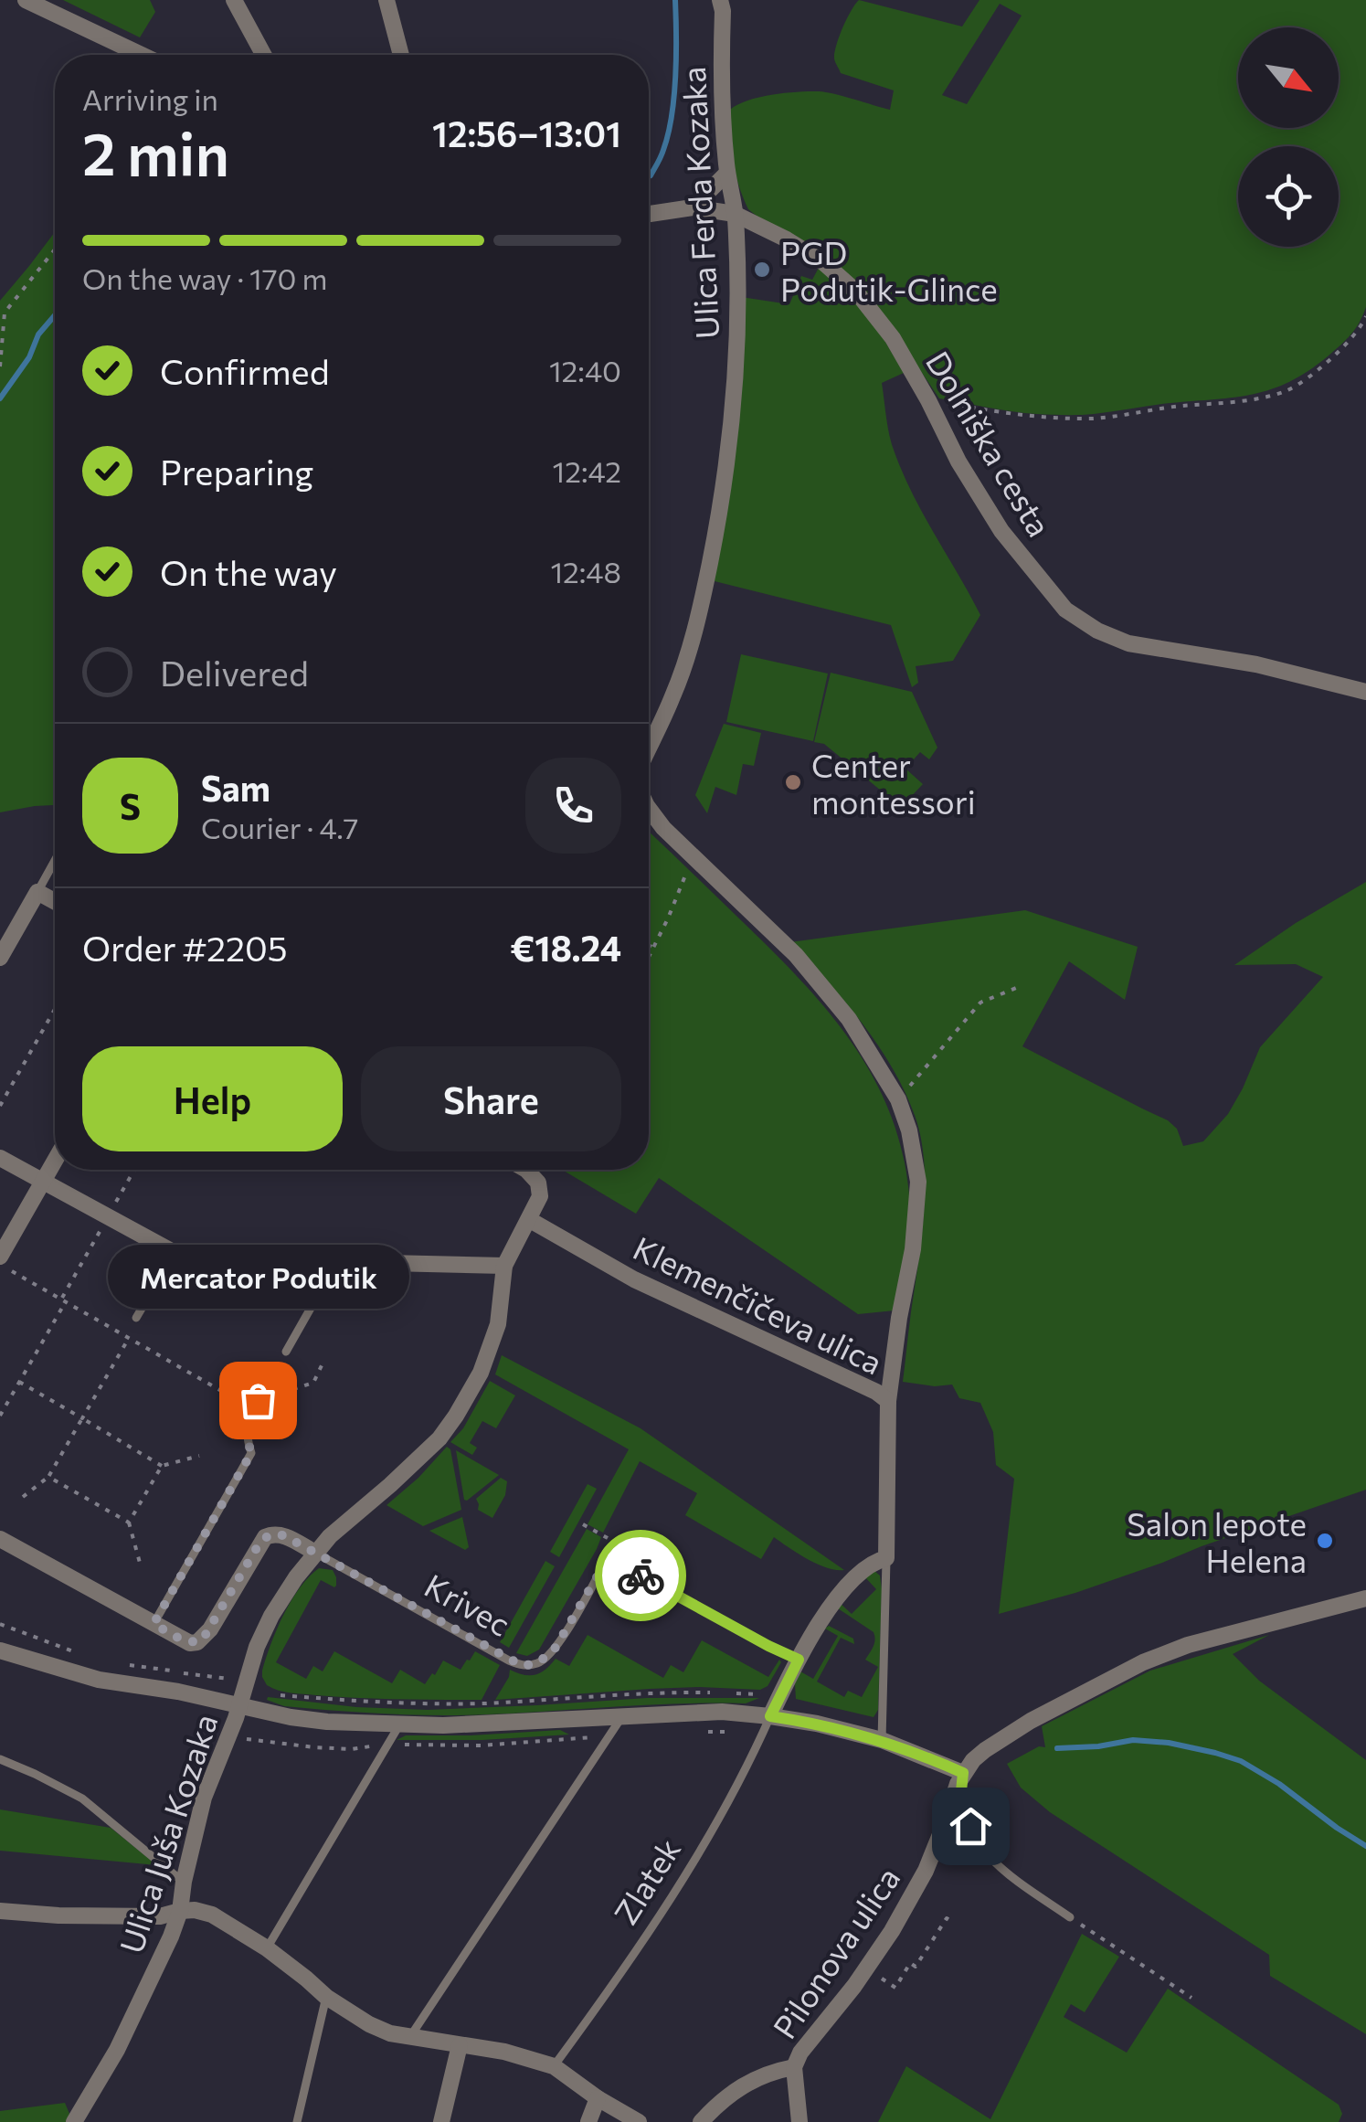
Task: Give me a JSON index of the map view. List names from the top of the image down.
{
  "streets": {
    "street": [
      "Ulica Ferda Kozaka",
      "Dolniška cesta",
      "Klemenčičeva ulica",
      "Ulica Juša Kozaka",
      "Pilonova ulica"
    ],
    "lane": ["Krivec", "Zlatek"]
  },
  "crossings": [
    ["Ulica Ferda Kozaka", "Dolniška cesta"]
  ],
  "places": [
    "PGD Podutik-Glince",
    "Center montessori",
    "Mercator Podutik",
    "Salon lepote Helena"
  ],
  "north": "bottom right",
  "page": {
    "heading": ["2 min", "Arriving in", "12:56–13:01"],
    "panel": [
      "Sam",
      "Courier · 4.7",
      "Order #2205",
      "€18.24"
    ],
    "bar": "On the way · 170 m",
    "list": [
      ["Confirmed", "12:40"],
      ["Preparing", "12:42"],
      ["On the way", "12:48"],
      "Delivered"
    ],
    "round": "S",
    "buttons": ["Help", "Share"],
    "bubble": "Mercator Podutik"
  }
}
